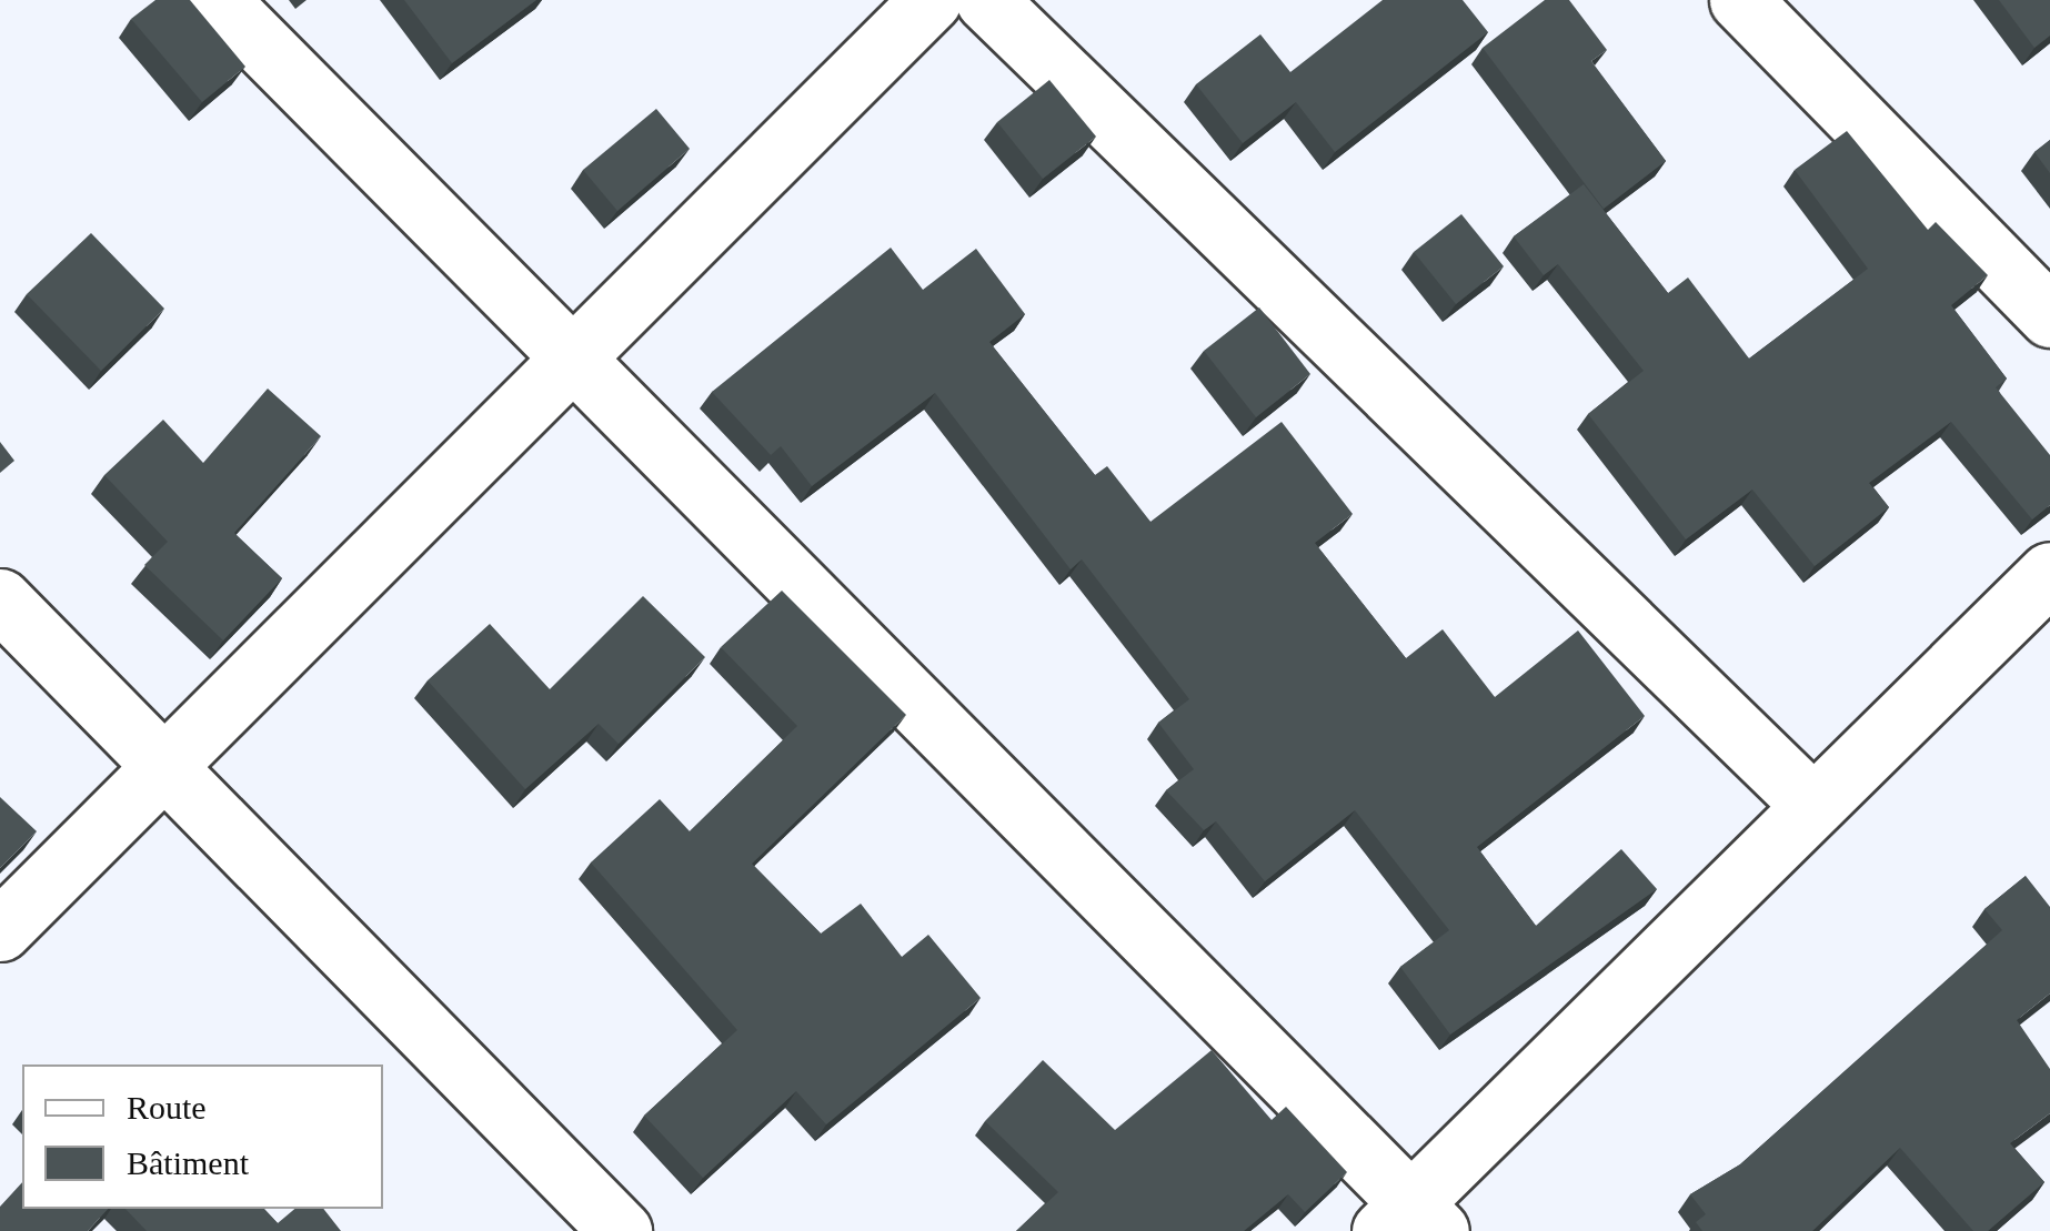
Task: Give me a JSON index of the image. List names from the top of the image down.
{
  "legend": ["Route", "Bâtiment"]
}
